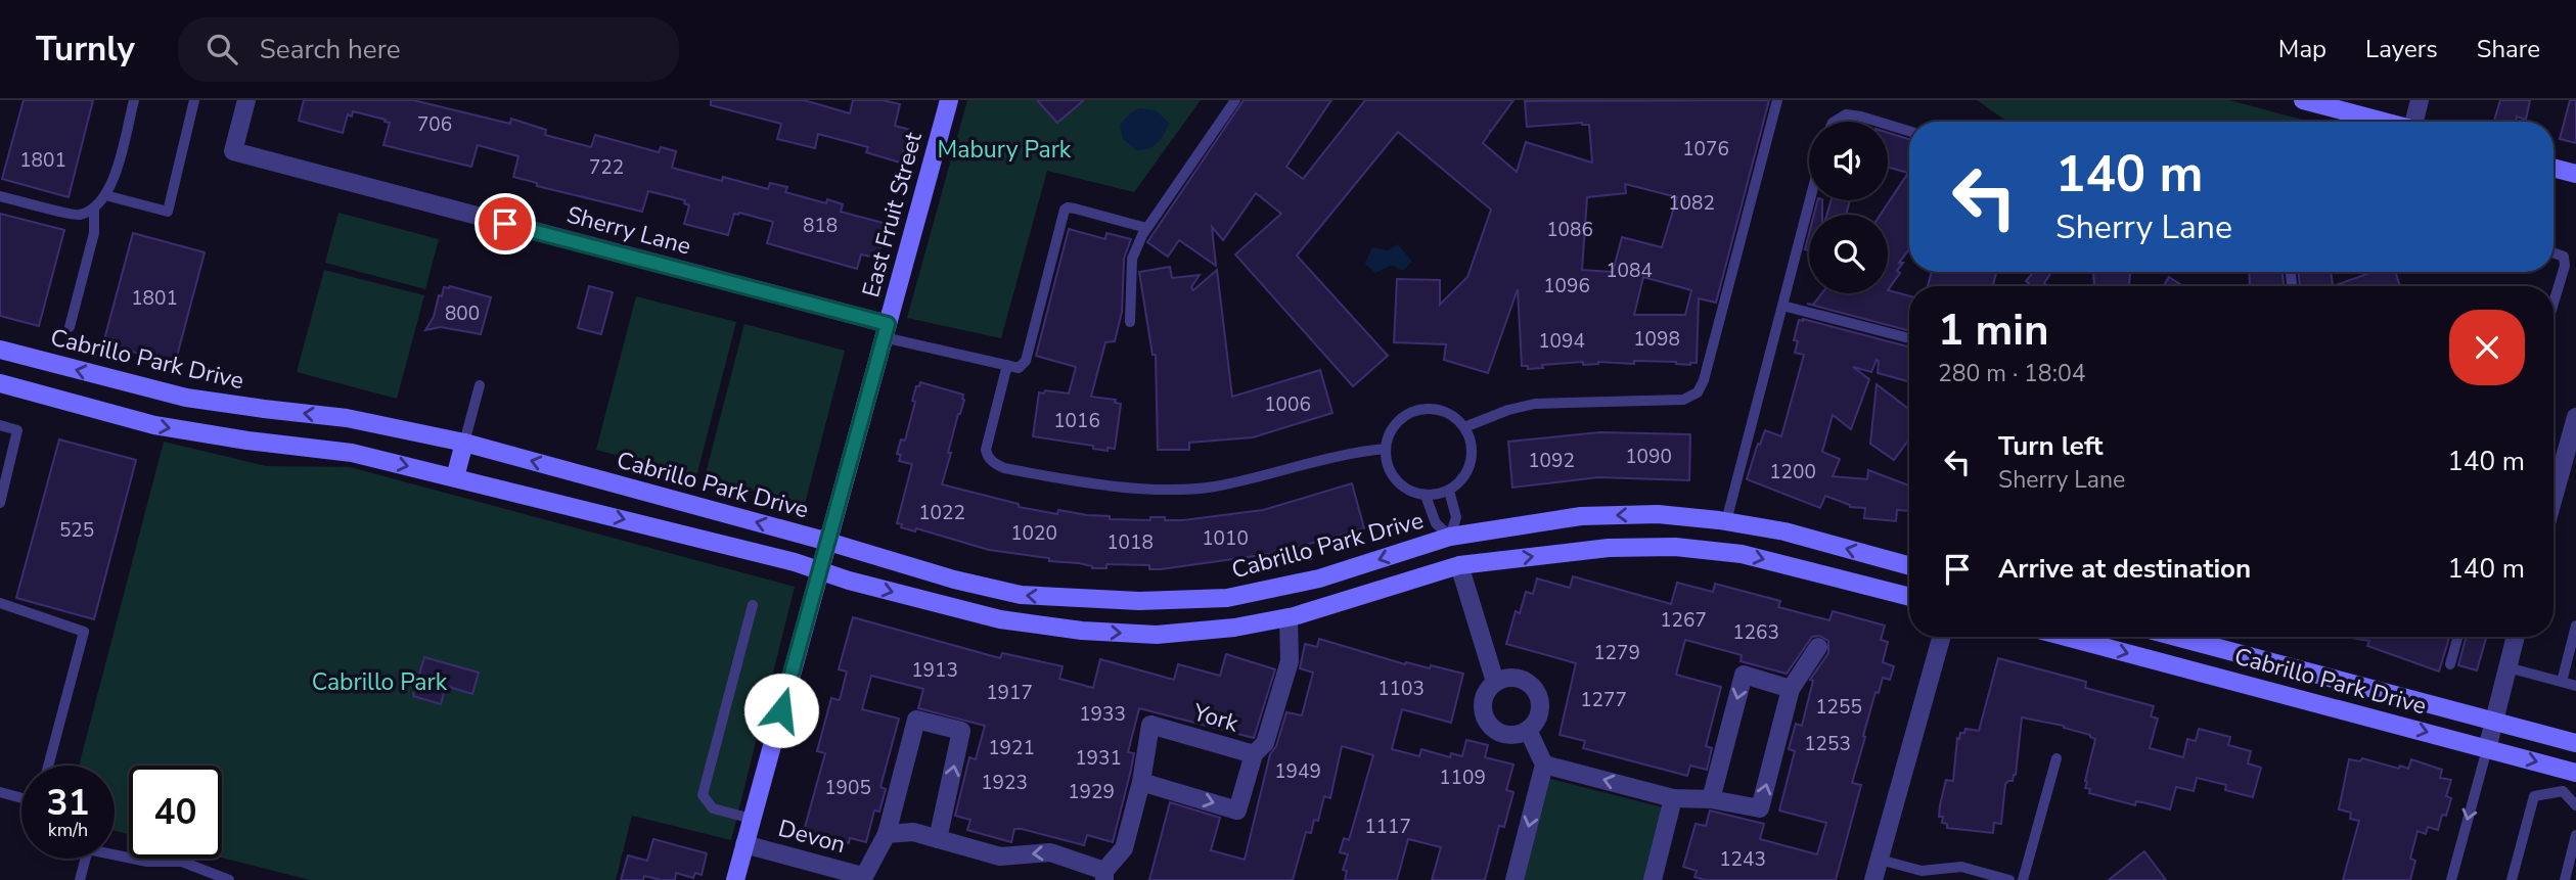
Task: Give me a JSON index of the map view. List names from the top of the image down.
{
  "streets": {
    "street": [
      "East Fruit Street",
      "Sherry Lane",
      "Cabrillo Park Drive",
      "York",
      "Devon"
    ]
  },
  "crossings": [
    ["East Fruit Street", "Sherry Lane"],
    ["East Fruit Street", "Cabrillo Park Drive"],
    ["East Fruit Street", "Devon"]
  ],
  "parks": ["Mabury Park", "Cabrillo Park"],
  "house_numbers": [
    "706",
    "1076",
    "1801",
    "722",
    "1082",
    "818",
    "1086",
    "1084",
    "1096",
    "1801",
    "800",
    "1098",
    "1094",
    "1006",
    "1016",
    "1090",
    "1092",
    "1200",
    "1022",
    "525",
    "1020",
    "1010",
    "1018",
    "1267",
    "1263",
    "1279",
    "1913",
    "1103",
    "1917",
    "1277",
    "1255",
    "1933",
    "1253",
    "1921",
    "1931",
    "1949",
    "1109",
    "1923",
    "1905",
    "1929",
    "1117",
    "1243"
  ],
  "page": {
    "header": "Turnly",
    "search": "Search here",
    "nav": ["Map", "Layers", "Share"],
    "turn": ["140 m", "Sherry Lane"],
    "heading": ["1 min", "280 m · 18:04"],
    "list": [
      {
        "name": "Turn left",
        "note": "Sherry Lane",
        "value": "140 m"
      },
      {
        "name": "Arrive at destination",
        "value": "140 m"
      }
    ],
    "speed": "31 km/h",
    "limit": "40"
  }
}
